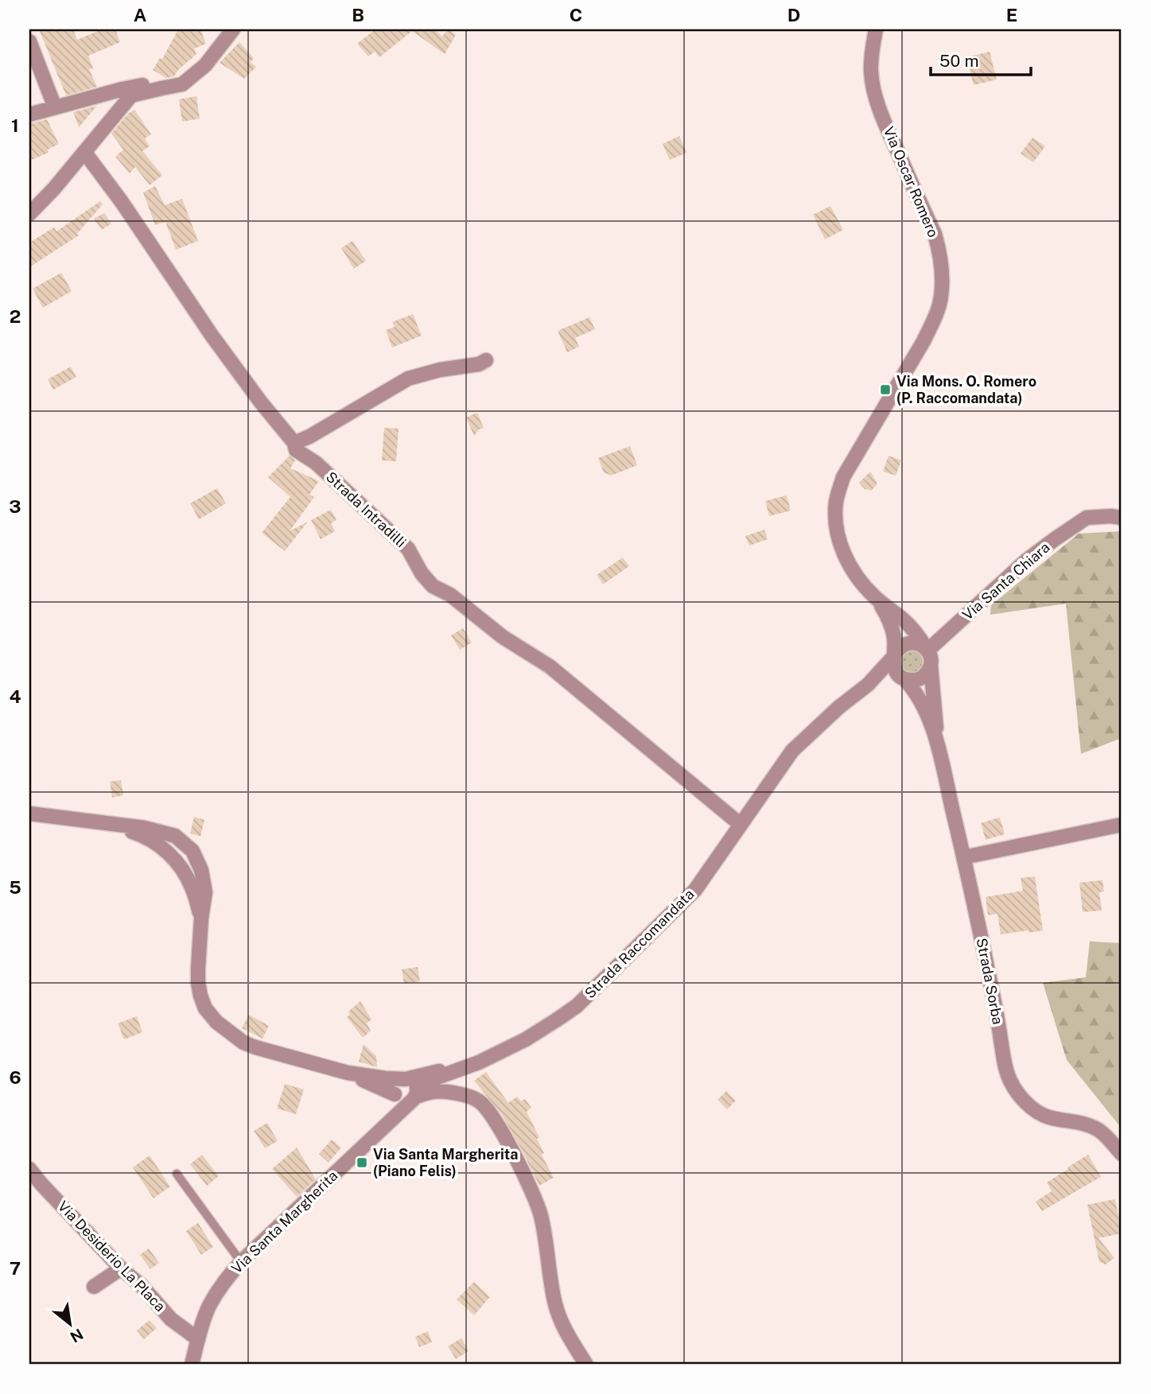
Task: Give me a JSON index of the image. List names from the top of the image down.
{
  "streets": {
    "street": [
      "Via Oscar Romero",
      "Strada Intradilli",
      "Via Santa Chiara",
      "Strada Raccomandata",
      "Strada Sorba",
      "Via Santa Margherita",
      "Via Desiderio La Placa"
    ]
  },
  "crossings": [
    ["Strada Intradilli", "Strada Raccomandata"],
    ["Strada Raccomandata", "Via Santa Margherita"],
    ["Via Santa Margherita", "Via Desiderio La Placa"]
  ],
  "places": {
    "transit": ["Via Mons. O. Romero (P. Raccomandata)", "Via Santa Margherita (Piano Felis)"]
  },
  "scale_bar": "50 m",
  "north": "bottom right",
  "grid": {
    "columns": [
      "A",
      "B",
      "C",
      "D",
      "E"
    ],
    "rows": [
      "1",
      "2",
      "3",
      "4",
      "5",
      "6",
      "7"
    ]
  }
}
